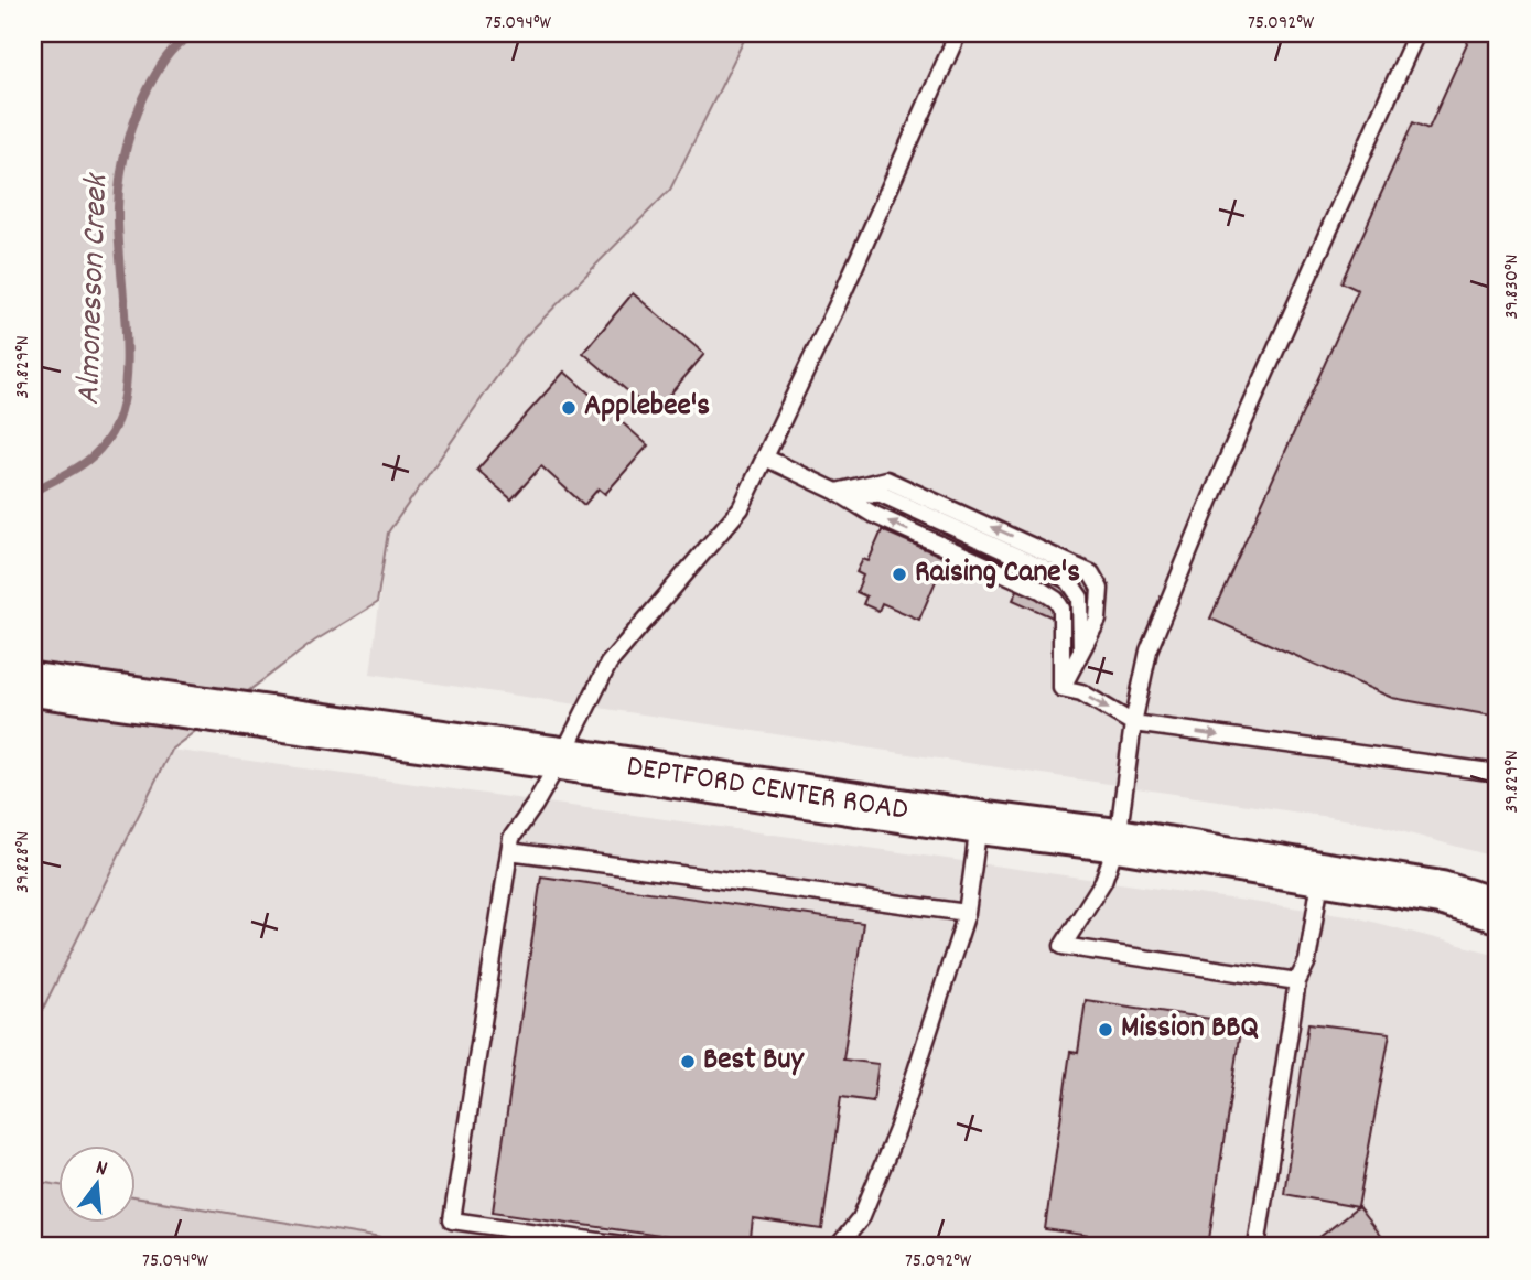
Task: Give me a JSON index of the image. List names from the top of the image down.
{
  "streets": {
    "main road": ["DEPTFORD CENTER ROAD"]
  },
  "water": ["Almonesson Creek"],
  "places": [
    "Applebee's",
    "Raising Cane's",
    "Mission BBQ",
    "Best Buy"
  ],
  "north": "top",
  "coordinates": [
    "75.094°W",
    "75.092°W",
    "39.830°N",
    "39.829°N",
    "39.828°N"
  ]
}
